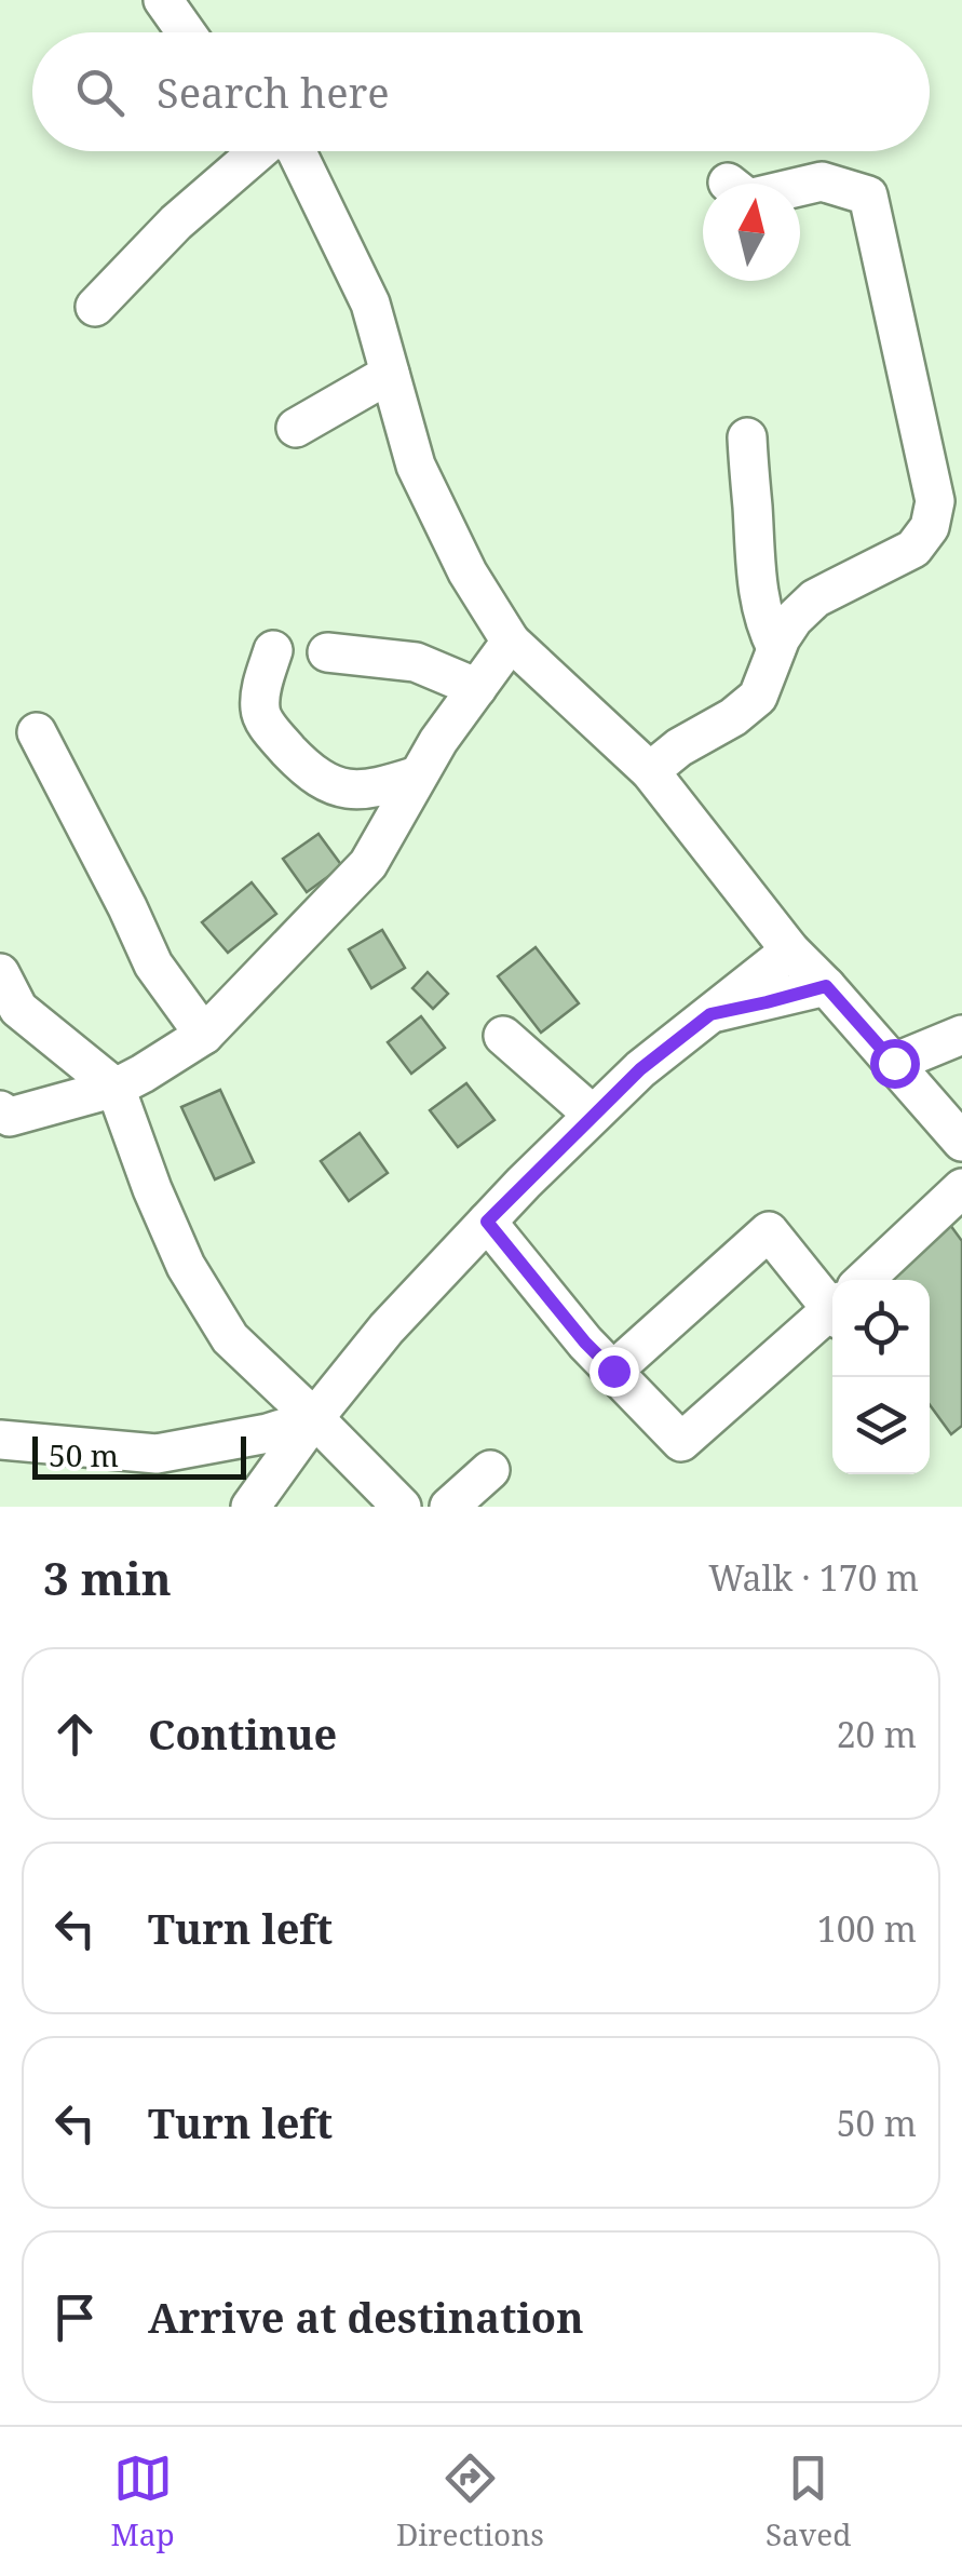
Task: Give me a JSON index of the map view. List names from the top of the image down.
{
  "scale_bar": "50 m",
  "north": "top",
  "page": {
    "search": "Search here",
    "scale": "50 m",
    "heading": ["3 min", "Walk · 170 m"],
    "list": [
      ["Continue", "20 m"],
      ["Turn left", "100 m"],
      ["Turn left", "50 m"],
      "Arrive at destination"
    ],
    "nav": ["Map", "Directions", "Saved"]
  }
}
